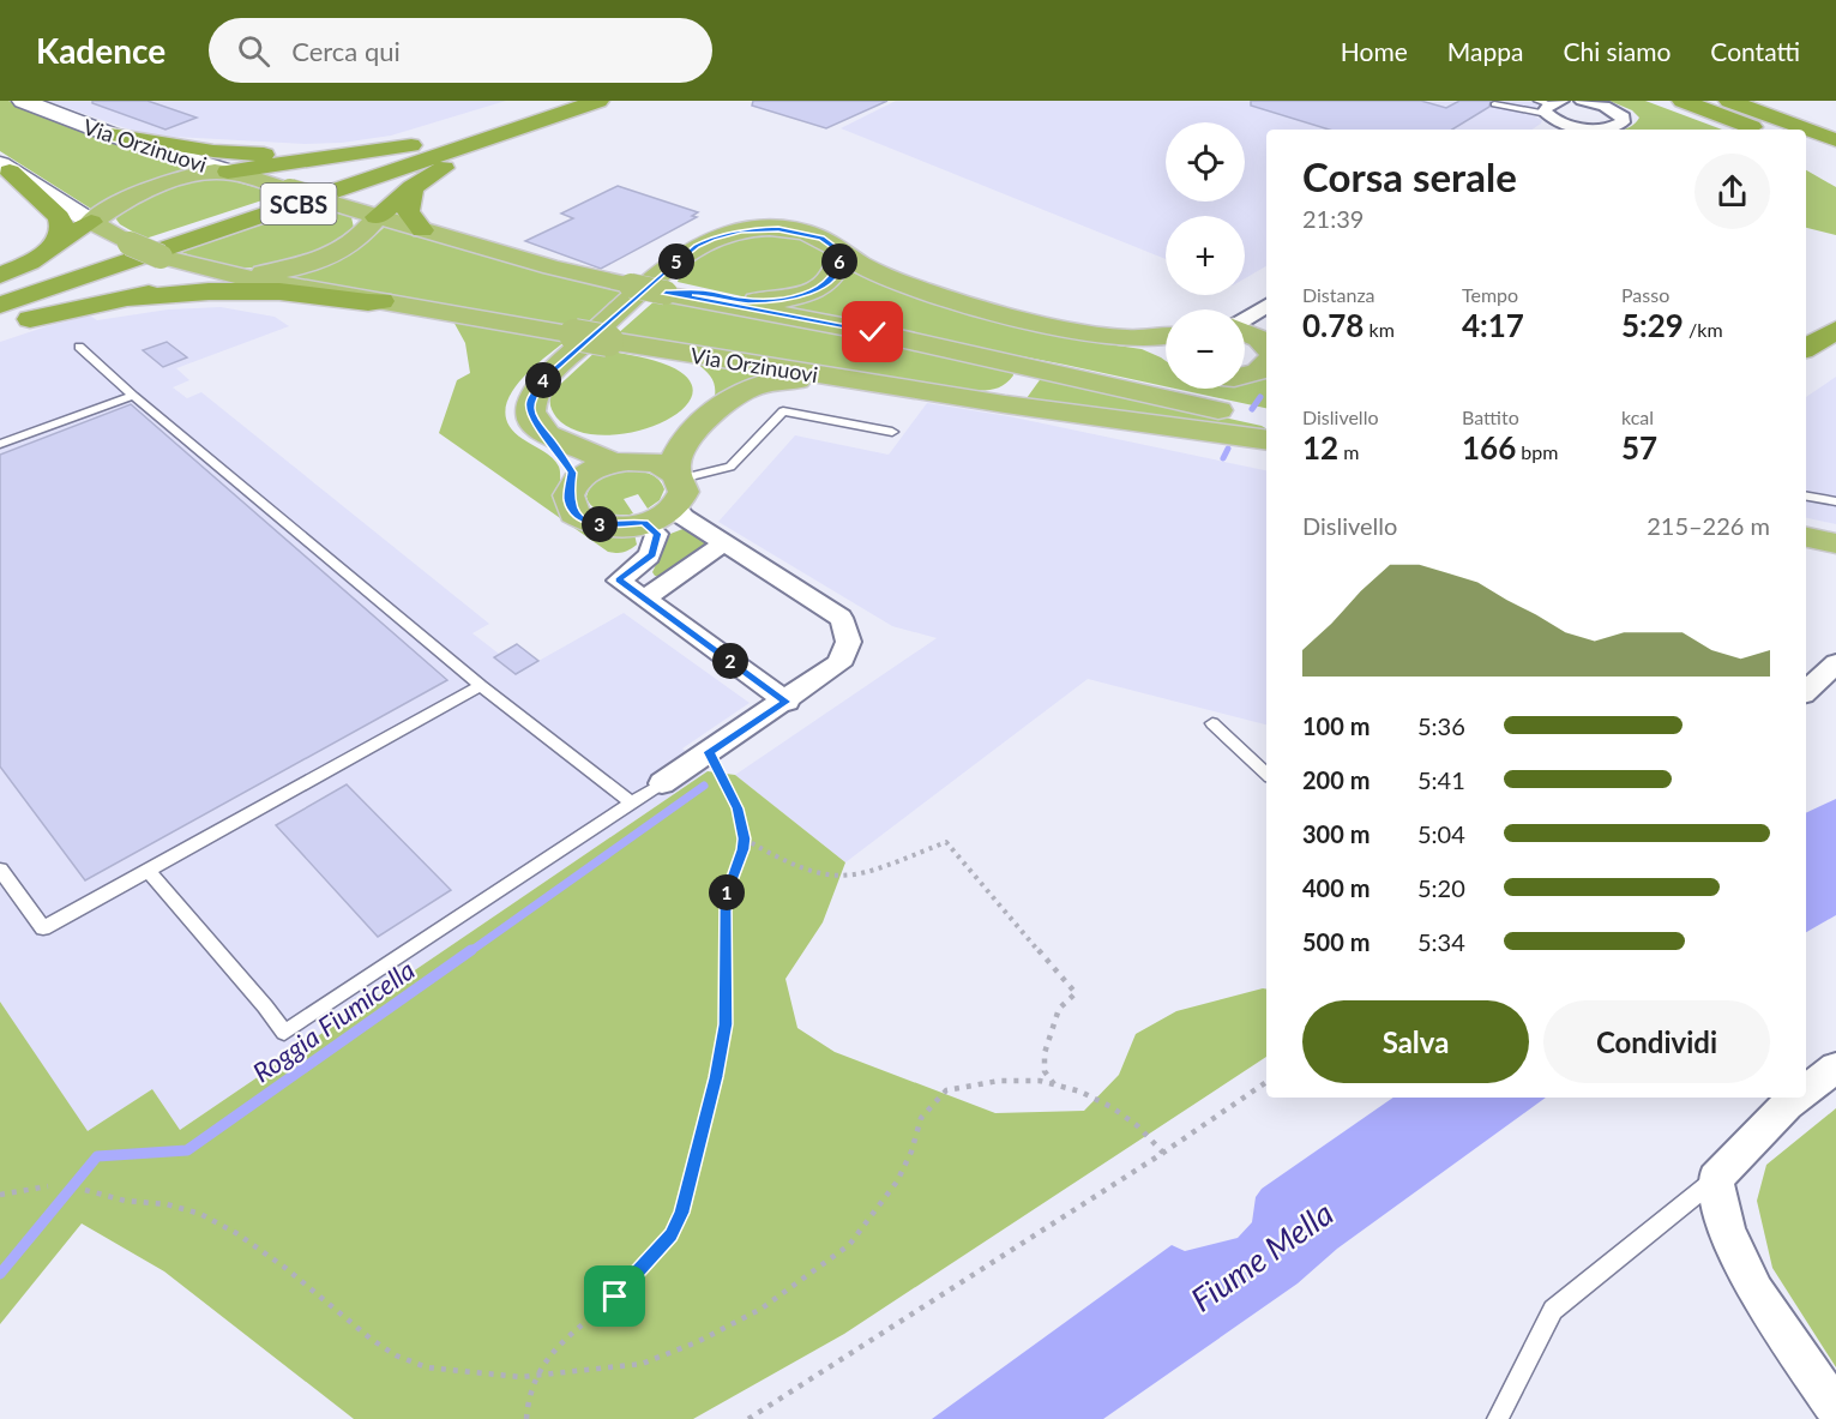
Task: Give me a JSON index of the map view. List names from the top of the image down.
{
  "streets": {
    "highway": ["SCBS"],
    "main road": ["Via Orzinuovi"]
  },
  "water": ["Roggia Fiumicella", "Fiume Mella"],
  "page": {
    "header": "Kadence",
    "search": "Cerca qui",
    "nav": [
      "Home",
      "Mappa",
      "Chi siamo",
      "Contatti"
    ],
    "map_buttons": ["+", "−"],
    "heading": ["Corsa serale", "21:39"],
    "pins": [
      "5",
      "6",
      "4",
      "3",
      "2",
      "1"
    ],
    "stats": [
      ["Distanza", "0.78 km"],
      ["Tempo", "4:17"],
      ["Passo", "5:29 /km"],
      ["Dislivello", "12 m"],
      ["Battito", "166 bpm"],
      ["kcal", "57"]
    ],
    "chart": ["Dislivello", "215–226 m"],
    "list": [
      {
        "name": "100 m",
        "note": "5:36"
      },
      {
        "name": "200 m",
        "note": "5:41"
      },
      {
        "name": "300 m",
        "note": "5:04"
      },
      {
        "name": "400 m",
        "note": "5:20"
      },
      {
        "name": "500 m",
        "note": "5:34"
      }
    ],
    "buttons": ["Salva", "Condividi"]
  }
}
